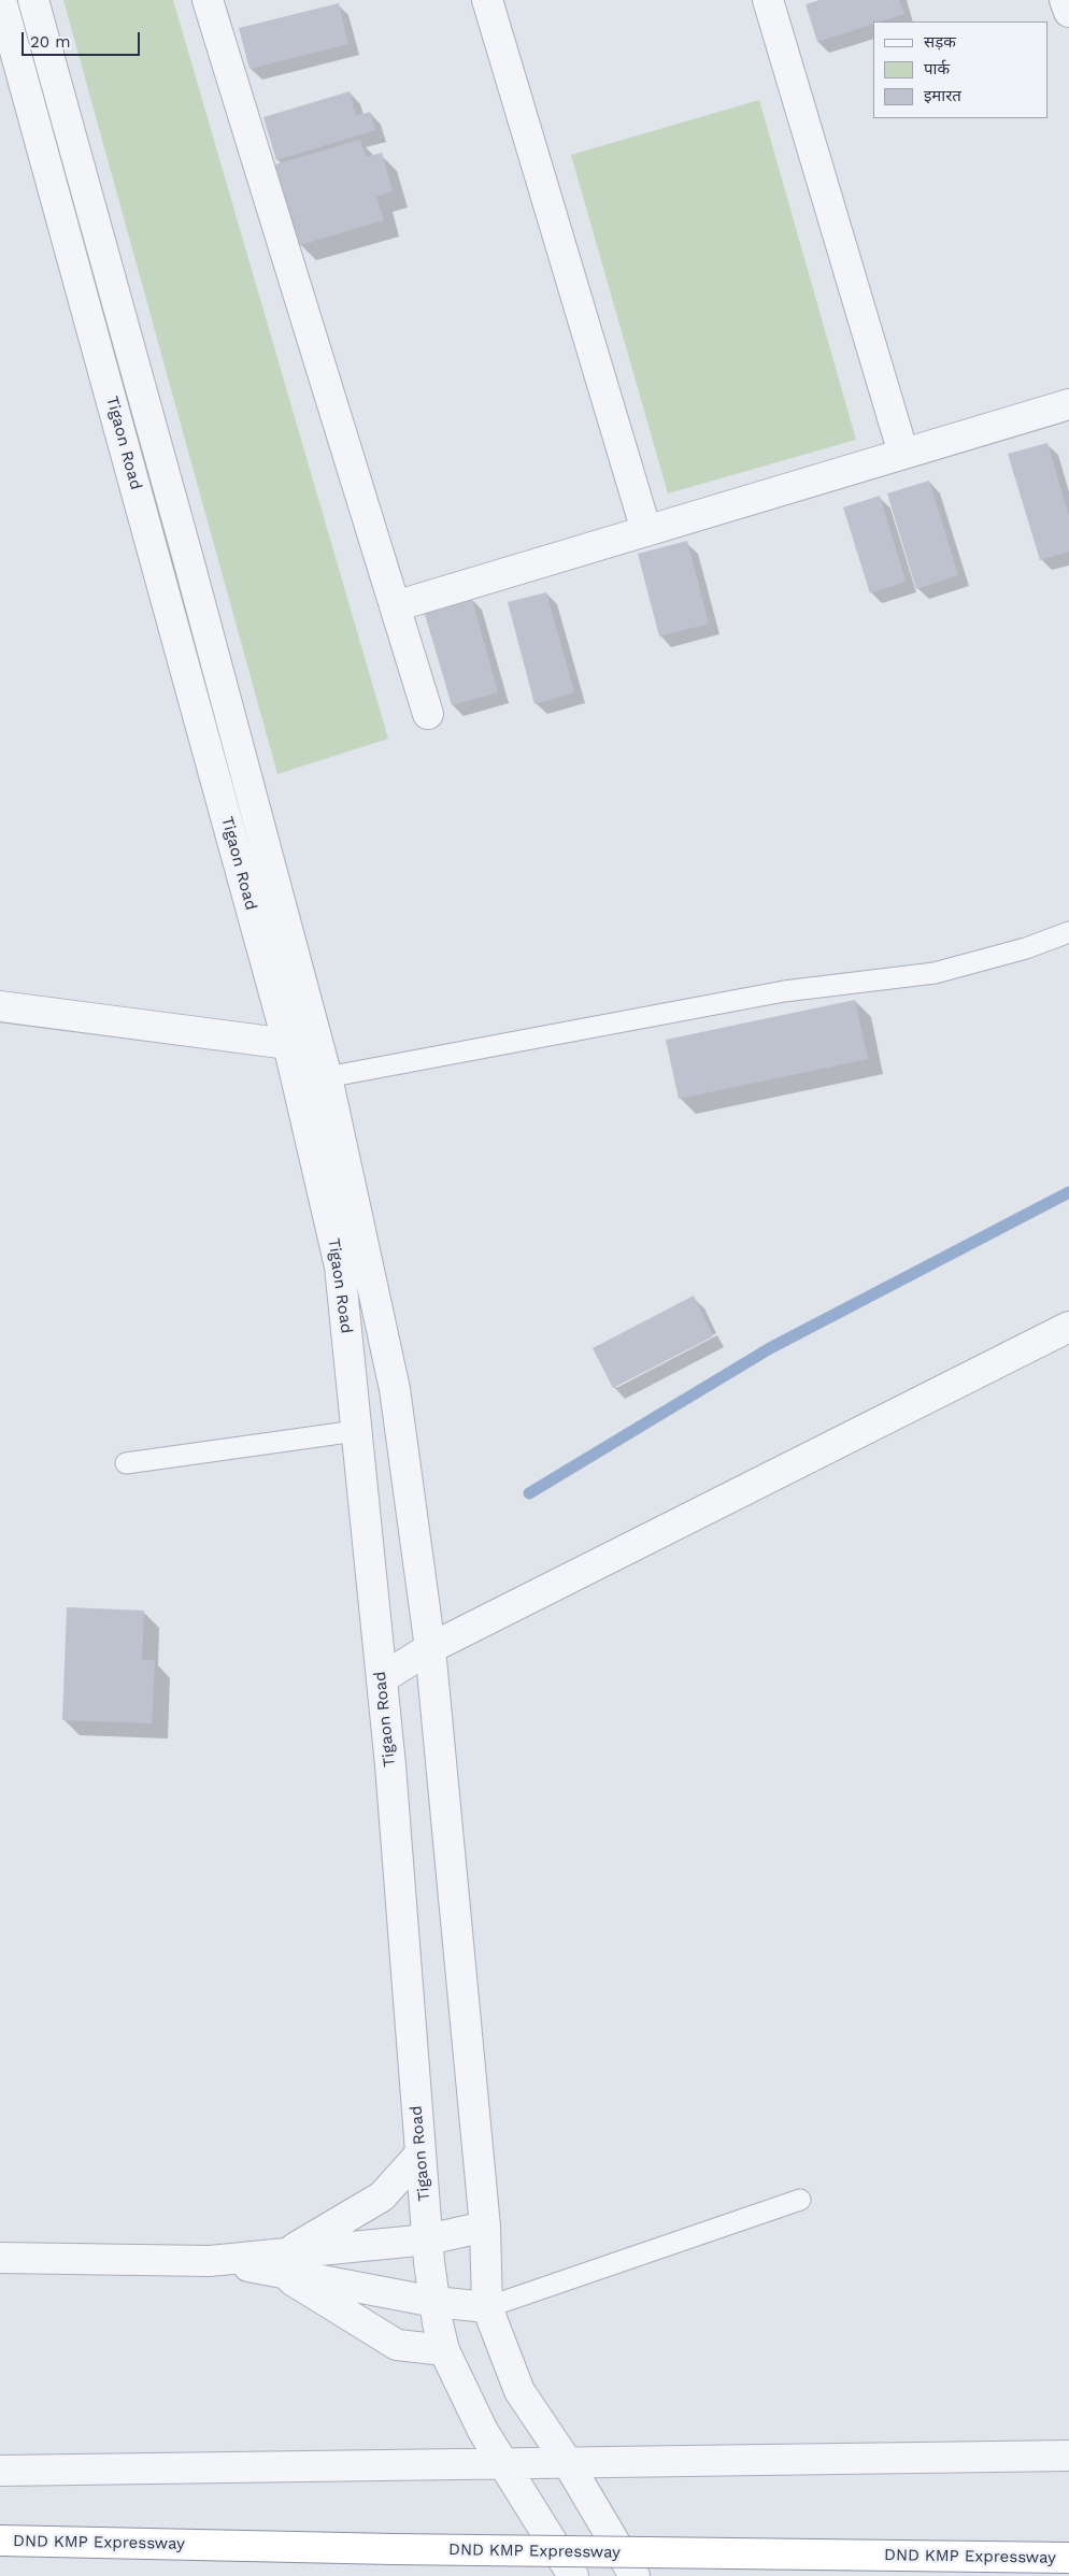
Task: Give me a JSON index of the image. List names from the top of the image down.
{
  "streets": {
    "highway": ["DND KMP Expressway"],
    "street": ["Tigaon Road"]
  },
  "legend": ["सड़क", "पार्क", "इमारत"],
  "scale_bar": "20 m"
}
